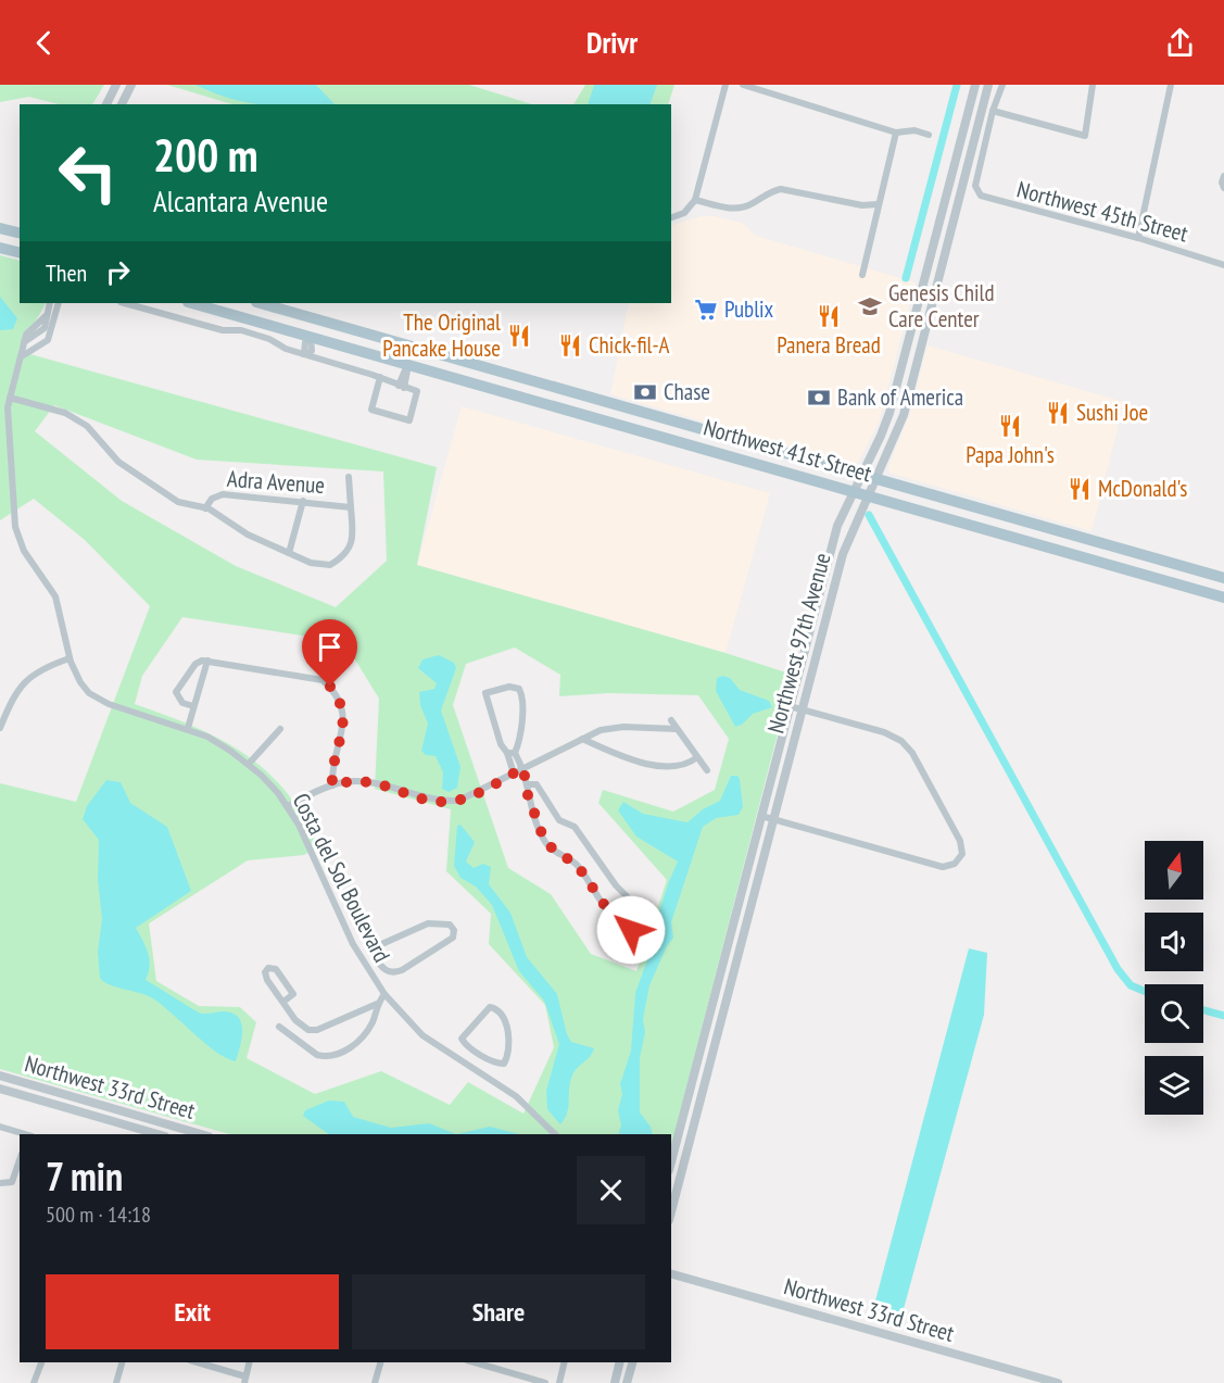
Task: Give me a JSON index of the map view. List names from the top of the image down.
{
  "streets": {
    "main road": ["Northwest 41st Street"],
    "street": [
      "Northwest 45th Street",
      "Adra Avenue",
      "Northwest 97th Avenue",
      "Costa del Sol Boulevard",
      "Northwest 33rd Street"
    ]
  },
  "crossings": [
    ["Northwest 41st Street", "Northwest 97th Avenue"]
  ],
  "places": {
    "school or university": ["Genesis Child Care Center"],
    "supermarket": ["Publix"],
    "restaurant": [
      "Panera Bread",
      "The Original Pancake House",
      "Chick-fil-A",
      "Sushi Joe",
      "Papa John's",
      "McDonald's"
    ],
    "bank": ["Chase", "Bank of America"]
  },
  "north": "top",
  "page": {
    "header": "Drivr",
    "turn": ["200 m", "Alcantara Avenue"],
    "then": "Then",
    "heading": ["7 min", "500 m · 14:18"],
    "buttons": ["Exit", "Share"]
  }
}
